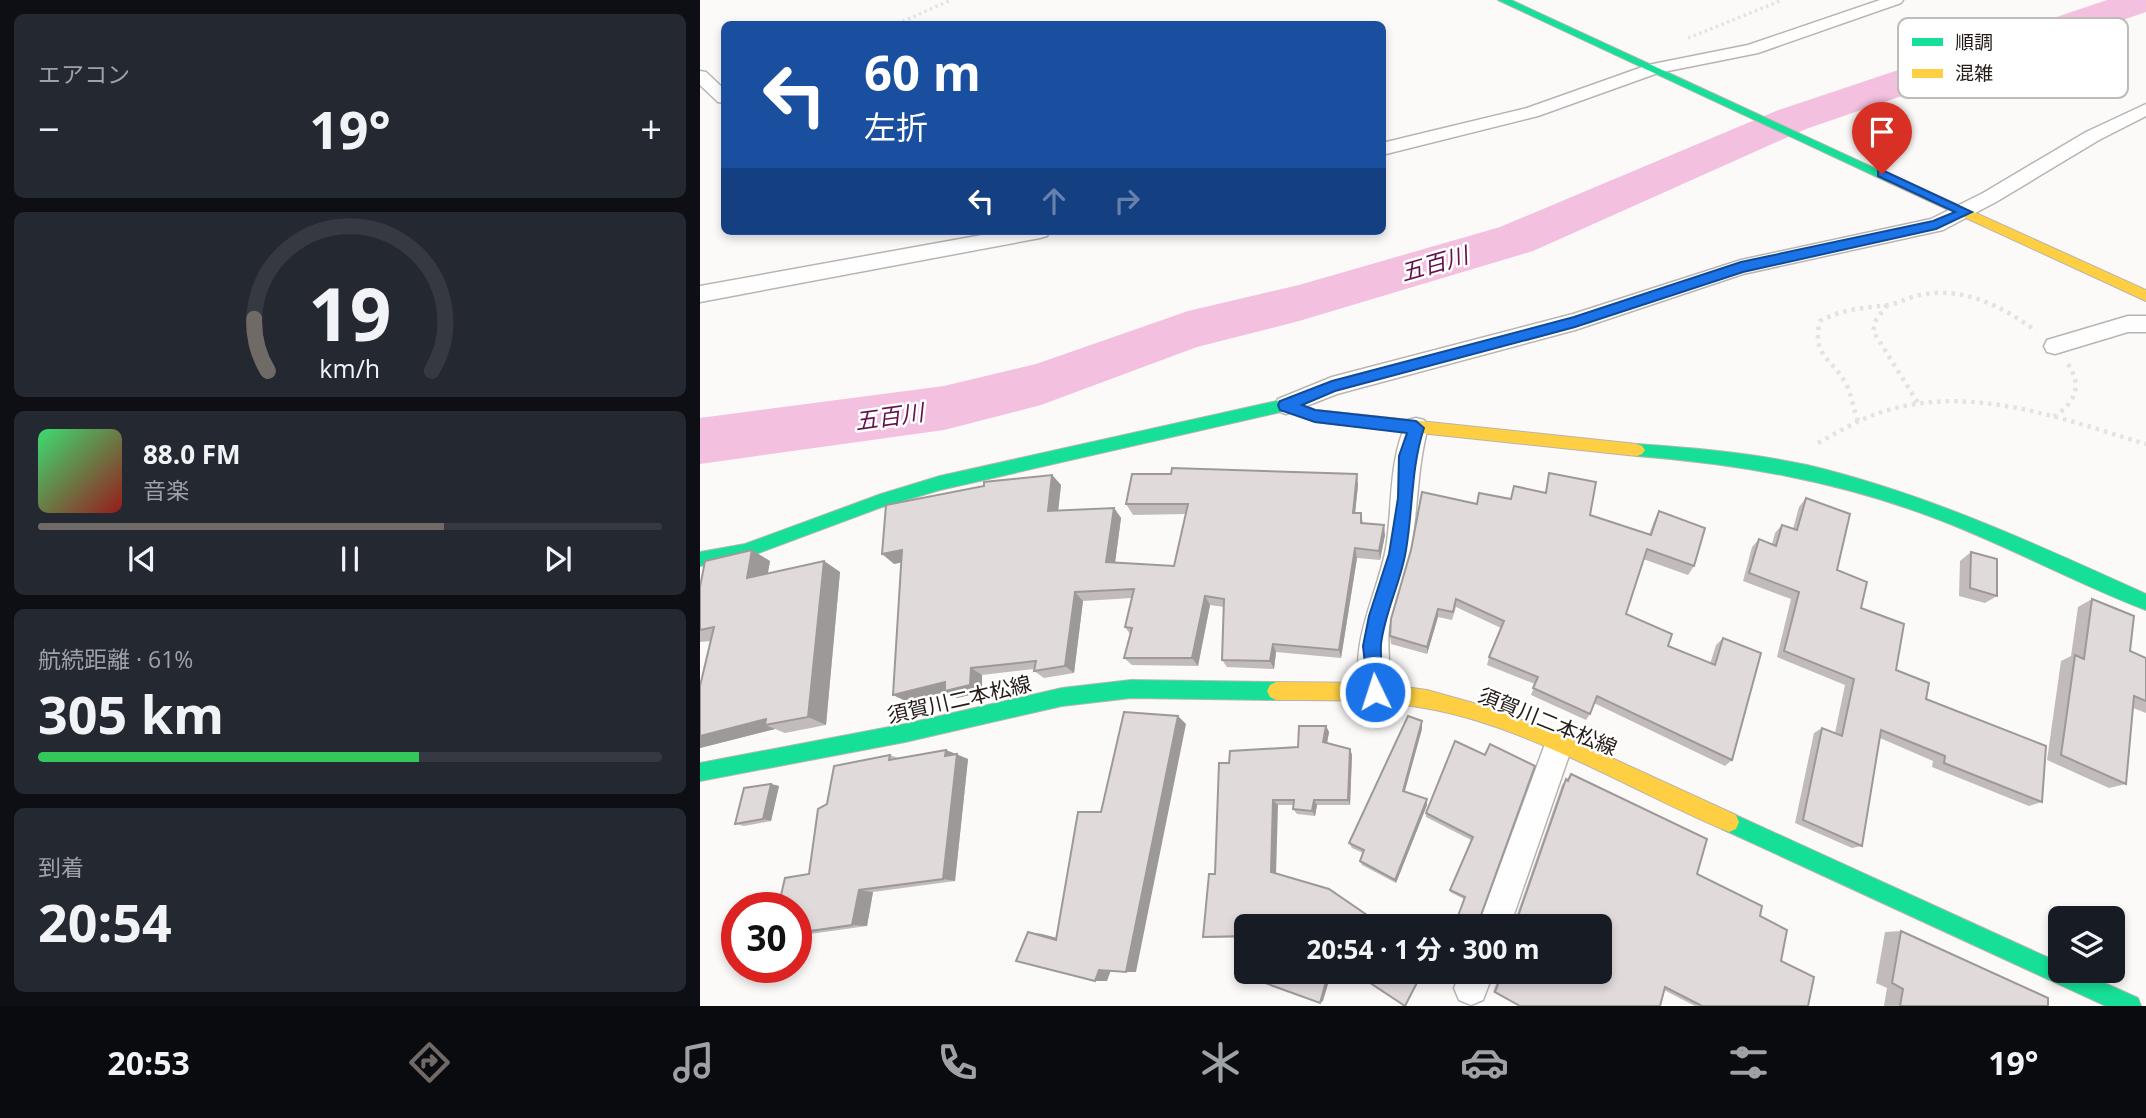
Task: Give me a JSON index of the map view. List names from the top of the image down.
{
  "streets": {
    "street": ["須賀川二本松線"]
  },
  "water": ["五百川"],
  "legend": ["順調", "混雑"],
  "page": {
    "tile": [
      "エアコン",
      ["航続距離 · 61%", "305 km"],
      ["到着", "20:54"]
    ],
    "turn": ["60 m", "左折"],
    "heat": ["−", "19°", "+"],
    "song": ["88.0 FM", "音楽"],
    "limit": "30",
    "trip": "20:54 · 1 分 · 300 m",
    "tabs": ["20:53", "19°"],
    "gauge": ["19", "km/h"]
  }
}
